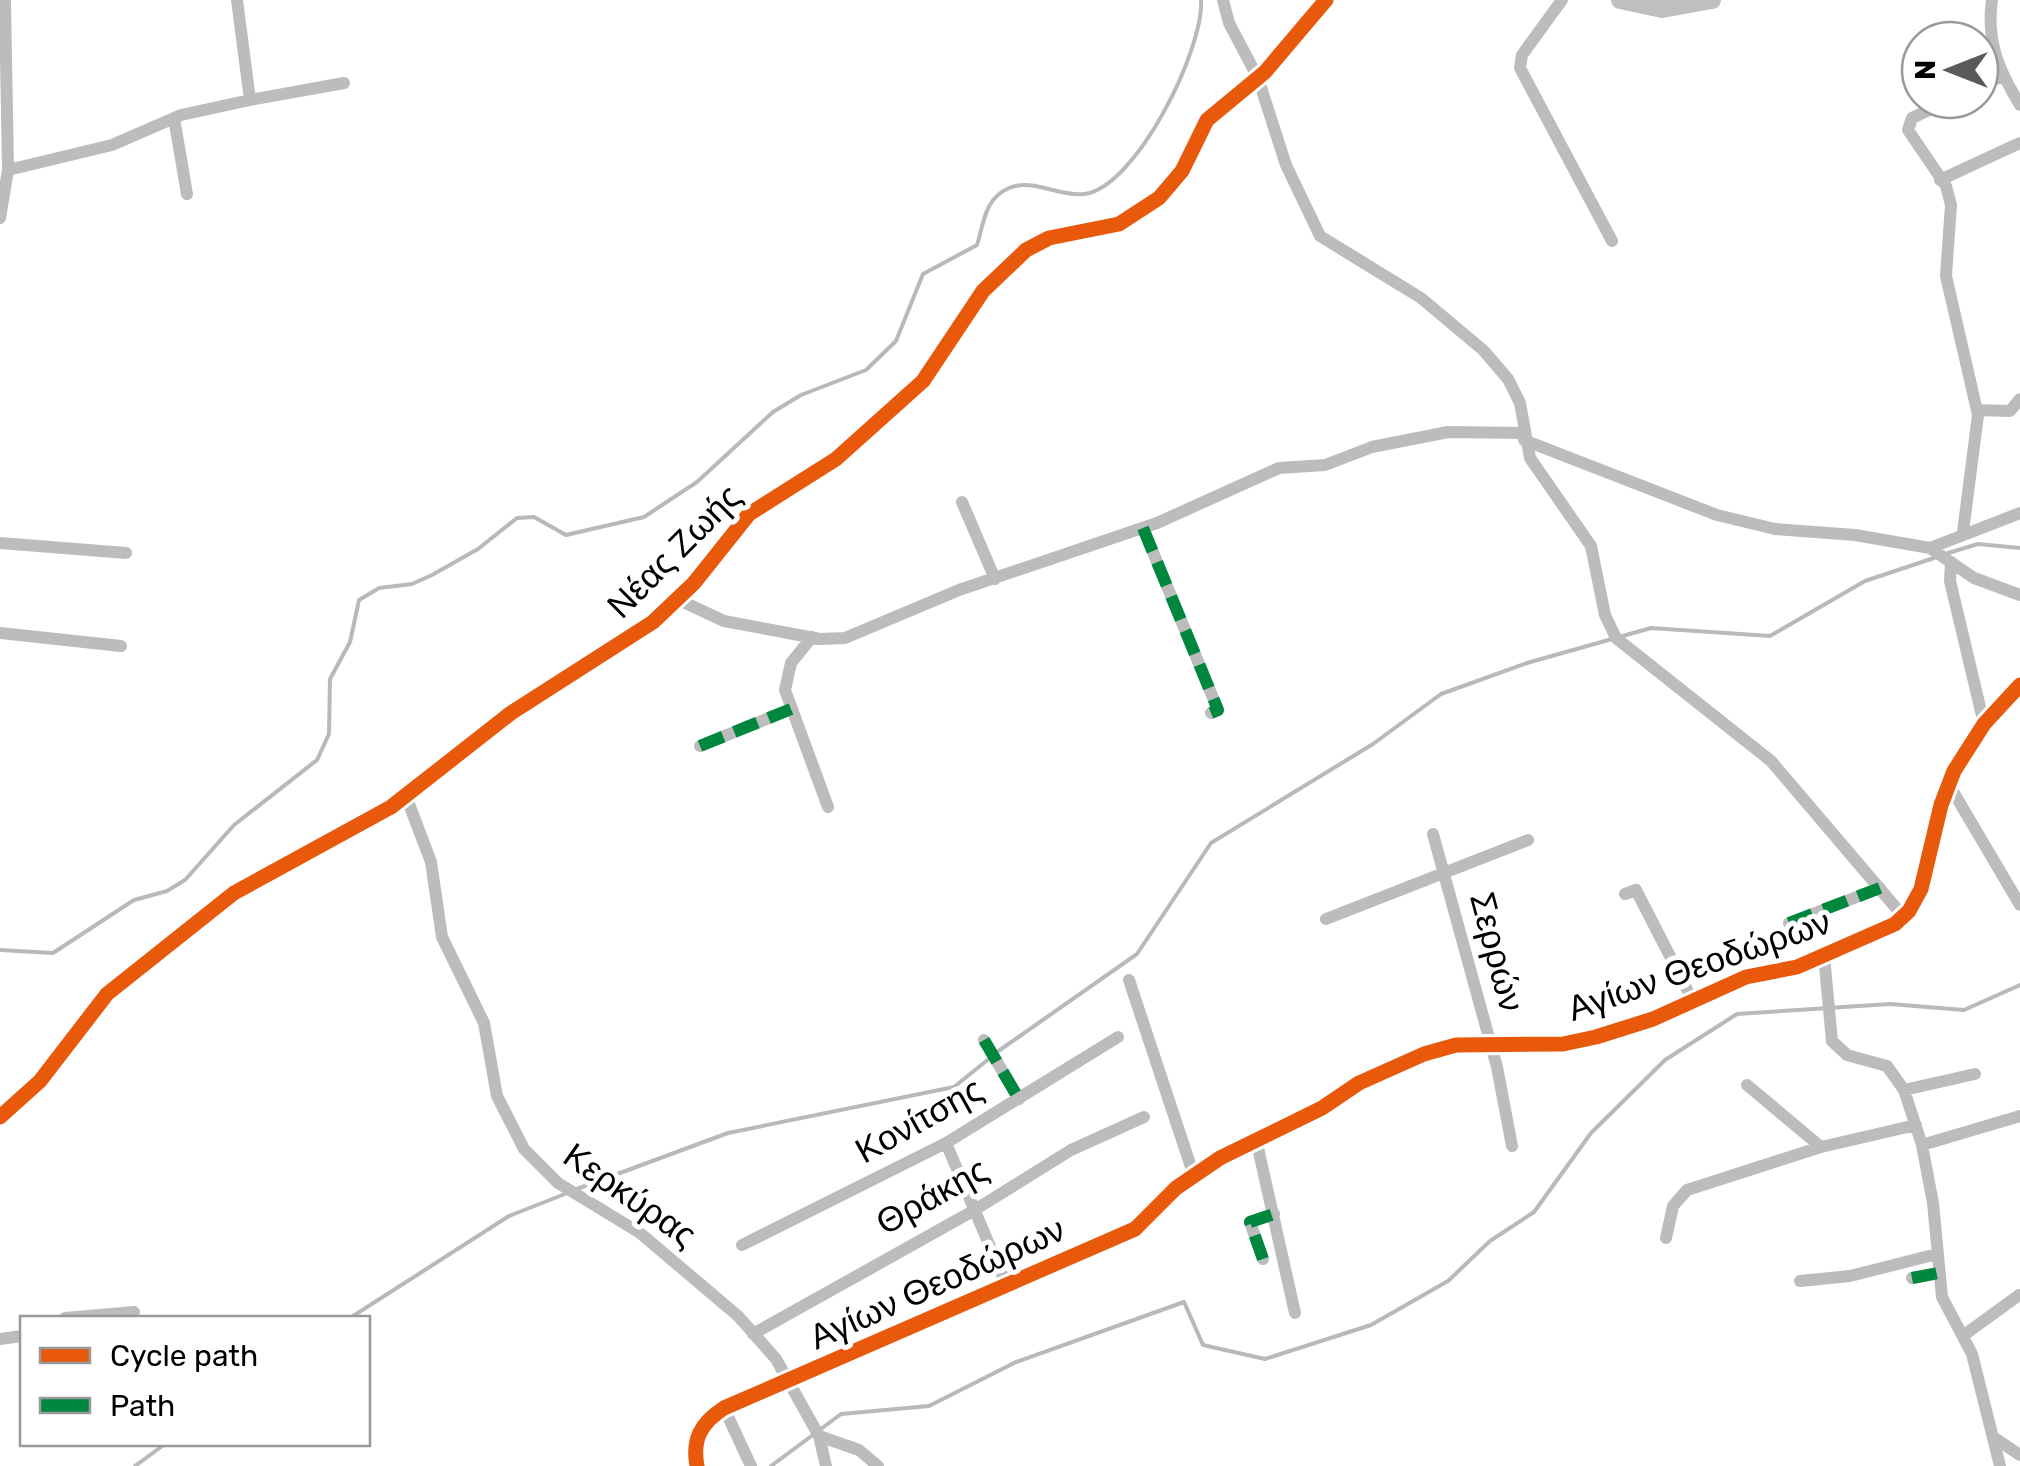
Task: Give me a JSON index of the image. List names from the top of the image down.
{
  "streets": {
    "street": [
      "Νέας Ζωής",
      "Σερρών",
      "Αγίων Θεοδώρων",
      "Κονίτσης",
      "Κερκύρας",
      "Θράκης"
    ]
  },
  "crossings": [
    ["Νέας Ζωής", "Κερκύρας"],
    ["Σερρών", "Αγίων Θεοδώρων"],
    ["Αγίων Θεοδώρων", "Κερκύρας"],
    ["Κερκύρας", "Θράκης"]
  ],
  "legend": ["Cycle path", "Path"],
  "north": "left"
}
